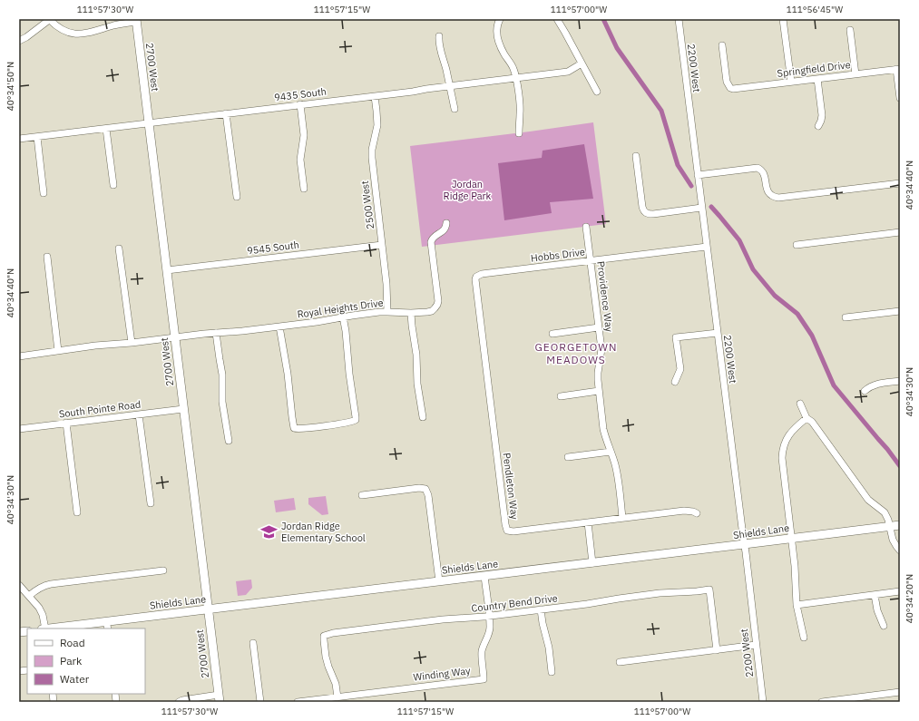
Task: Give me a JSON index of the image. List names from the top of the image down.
{
  "streets": {
    "main road": ["2700 West", "Shields Lane"],
    "street": [
      "2200 West",
      "Springfield Drive",
      "9435 South",
      "2500 West",
      "9545 South",
      "Hobbs Drive",
      "Providence Way",
      "Royal Heights Drive",
      "South Pointe Road",
      "Pendleton Way",
      "Country Bend Drive",
      "Winding Way"
    ]
  },
  "crossings": [
    ["2700 West", "9435 South"],
    ["2700 West", "9545 South"],
    ["2700 West", "Royal Heights Drive"],
    ["2700 West", "South Pointe Road"],
    ["2700 West", "Shields Lane"],
    ["2200 West", "Hobbs Drive"],
    ["2200 West", "Shields Lane"],
    ["9435 South", "2500 West"],
    ["2500 West", "9545 South"],
    ["2500 West", "Royal Heights Drive"],
    ["Hobbs Drive", "Providence Way"],
    ["Hobbs Drive", "Pendleton Way"],
    ["Providence Way", "Pendleton Way"],
    ["Shields Lane", "Winding Way"],
    ["Country Bend Drive", "Winding Way"]
  ],
  "districts": ["GEORGETOWN MEADOWS"],
  "parks": ["Jordan Ridge Park"],
  "places": {
    "school or university": ["Jordan Ridge Elementary School"]
  },
  "legend": ["Road", "Park", "Water"],
  "coordinates": [
    "111°57'30\"W",
    "111°57'15\"W",
    "111°57'00\"W",
    "111°56'45\"W",
    "40°34'50\"N",
    "40°34'40\"N",
    "40°34'30\"N",
    "40°34'20\"N"
  ]
}
